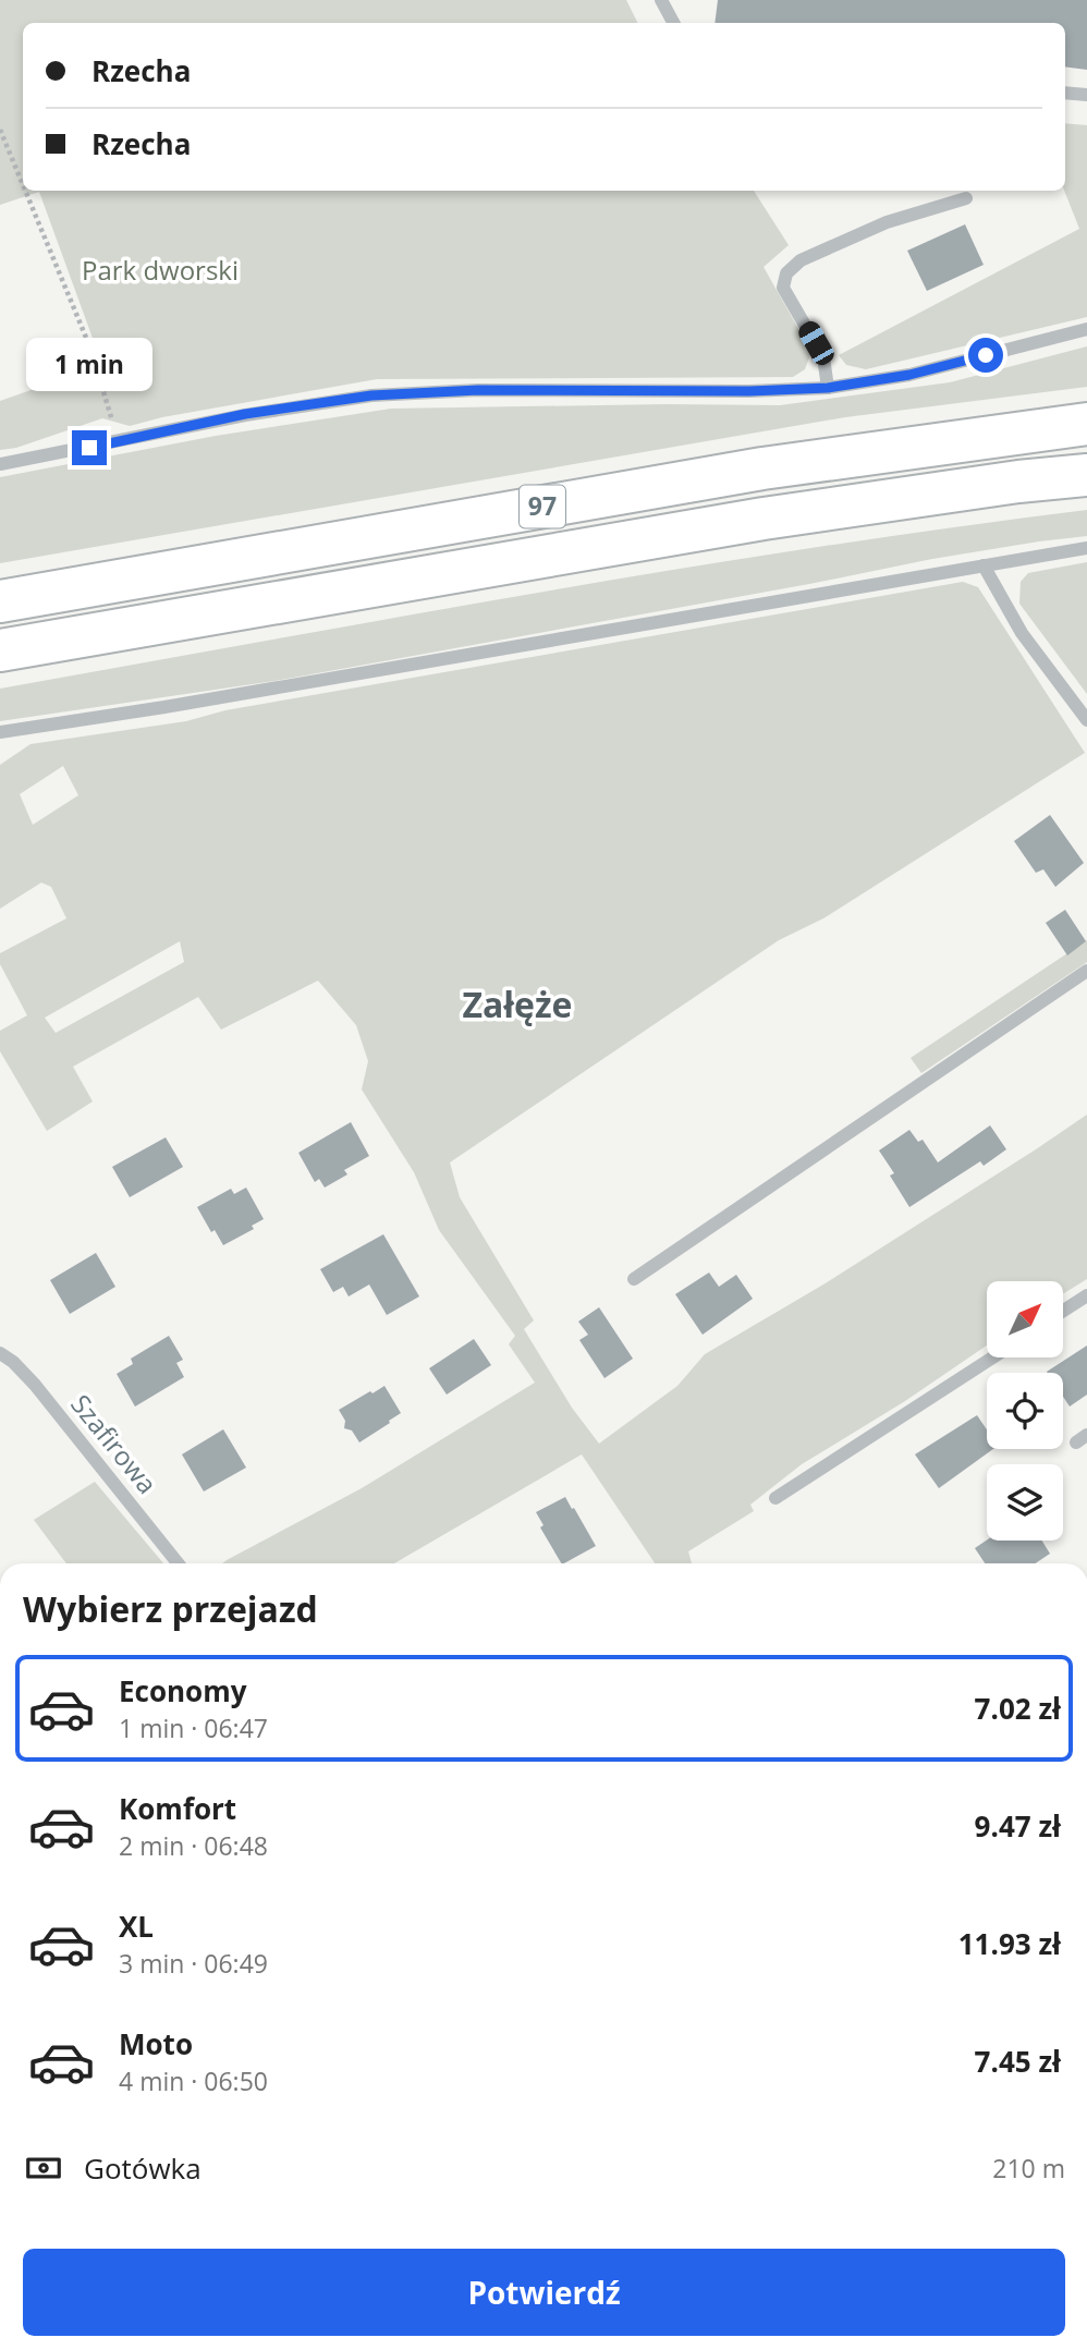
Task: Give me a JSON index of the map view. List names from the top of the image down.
{
  "streets": {
    "main road": ["97"],
    "street": ["Szafirowa"]
  },
  "districts": ["Załęże"],
  "parks": ["Park dworski"],
  "north": "top right",
  "page": {
    "banner": ["Rzecha", "Rzecha"],
    "bubble": "1 min",
    "heading": "Wybierz przejazd",
    "list": [
      {
        "name": "Economy",
        "note": "1 min · 06:47",
        "value": "7.02 zł"
      },
      {
        "name": "Komfort",
        "note": "2 min · 06:48",
        "value": "9.47 zł"
      },
      {
        "name": "XL",
        "note": "3 min · 06:49",
        "value": "11.93 zł"
      },
      {
        "name": "Moto",
        "note": "4 min · 06:50",
        "value": "7.45 zł"
      }
    ],
    "pay": ["Gotówka", "210 m"],
    "buttons": "Potwierdź"
  }
}
